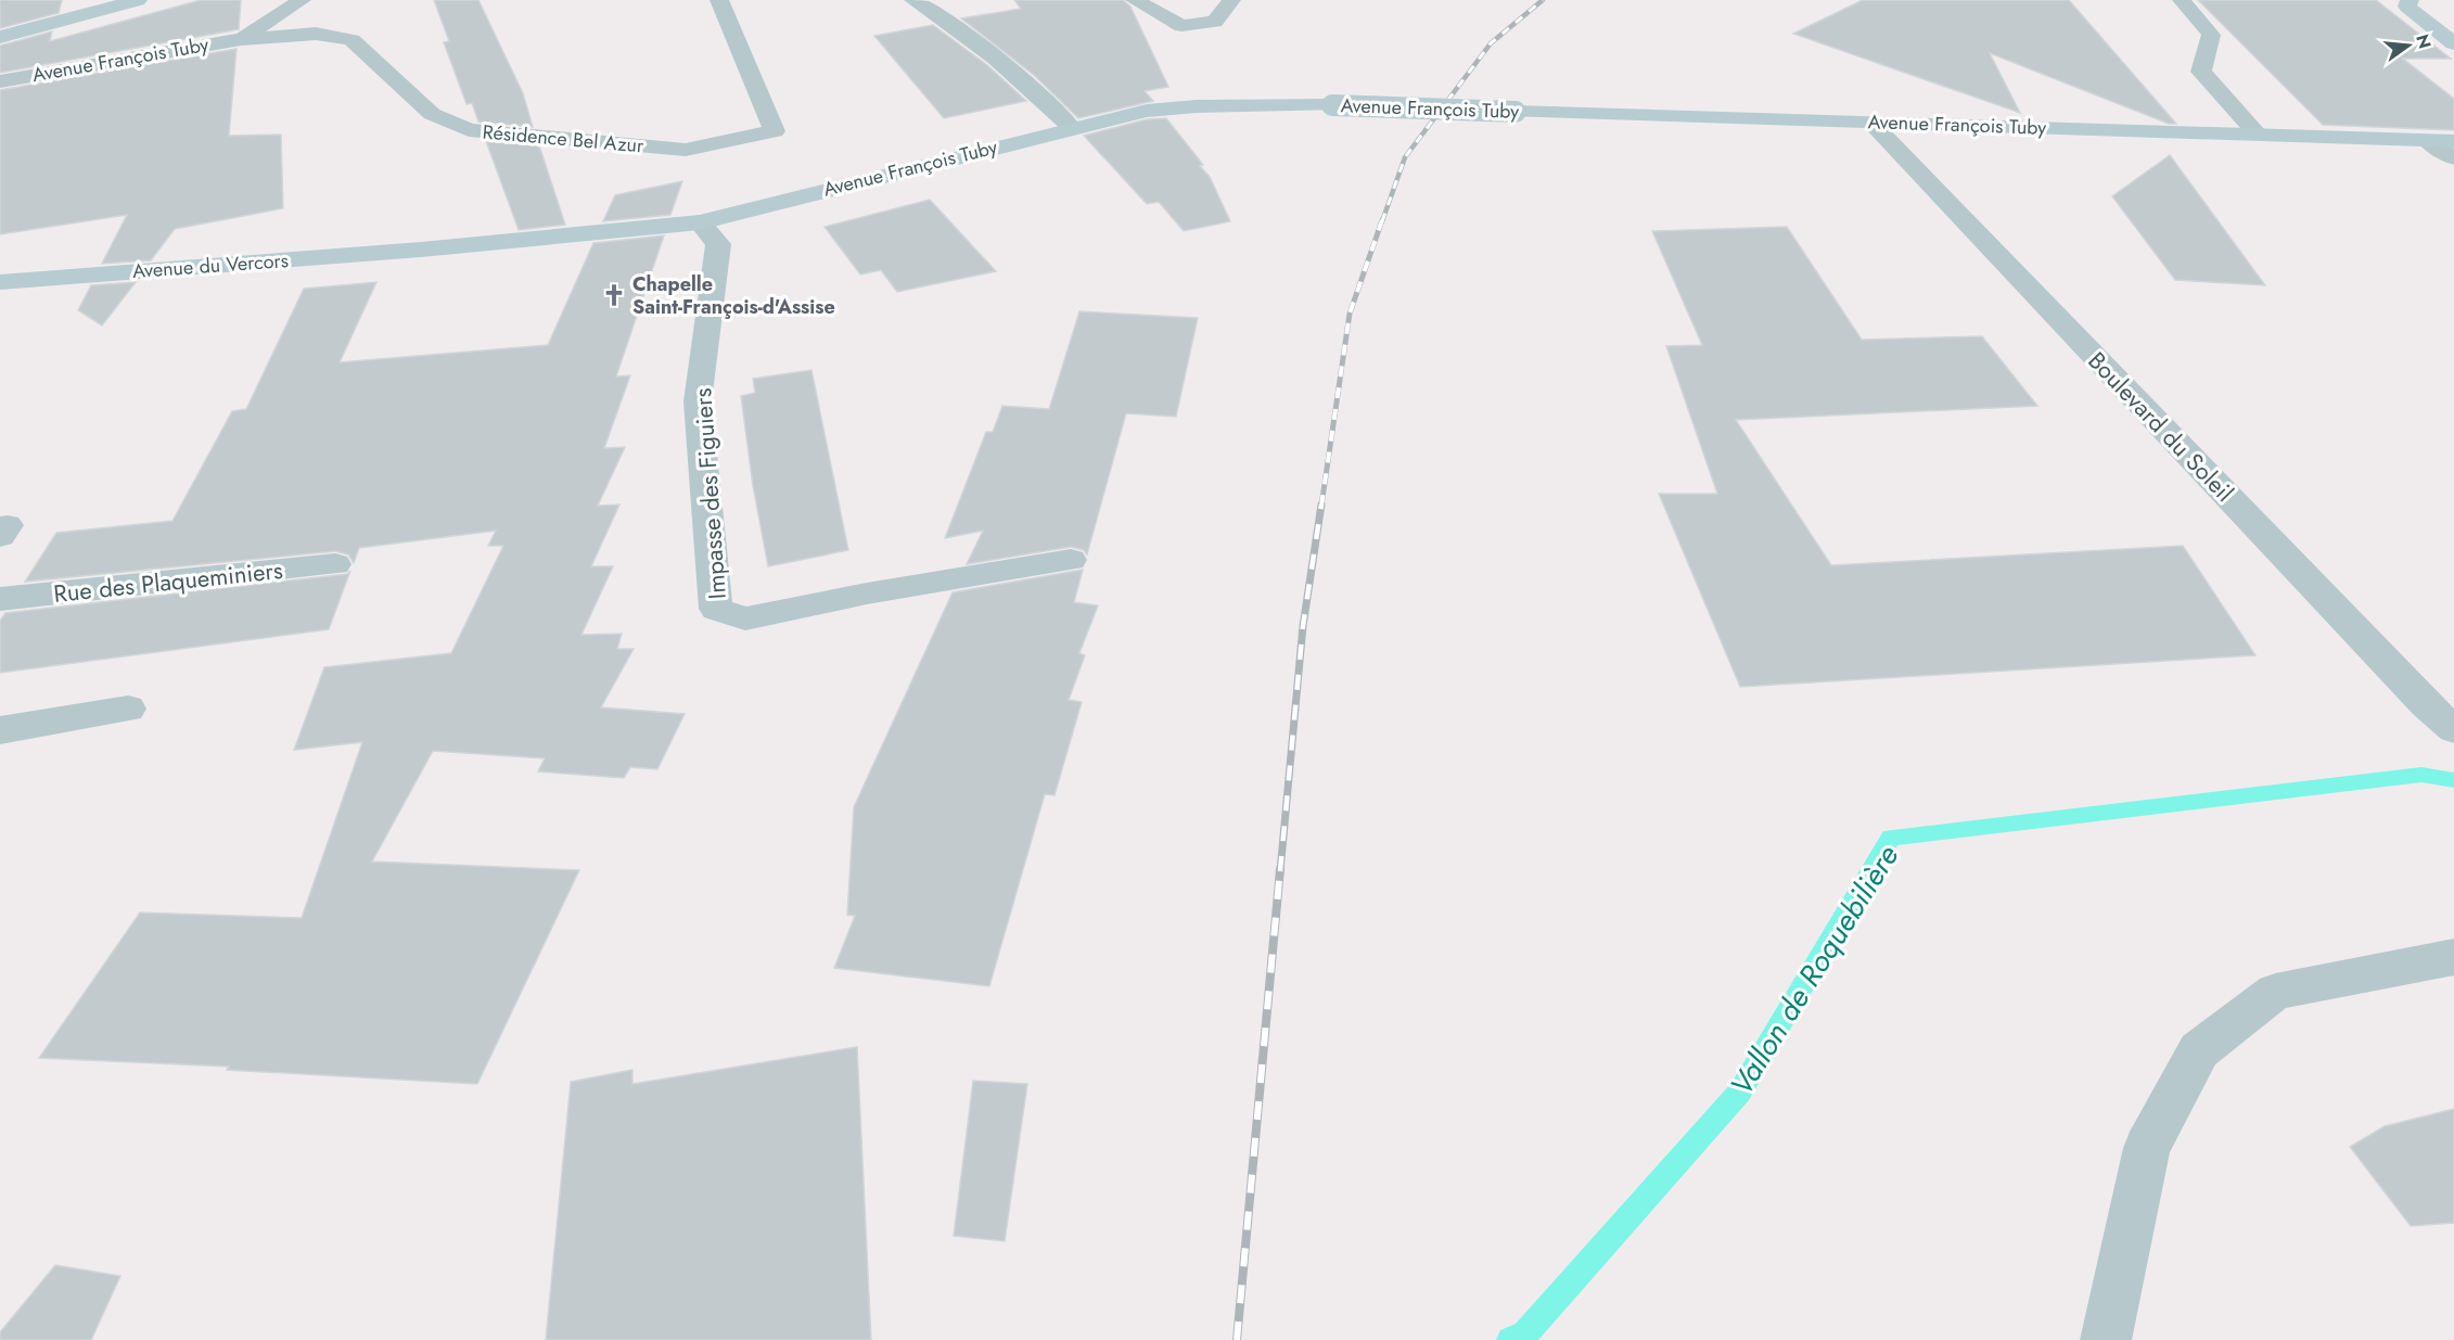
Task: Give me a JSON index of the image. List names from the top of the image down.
{
  "streets": {
    "street": [
      "Avenue François Tuby",
      "Résidence Bel Azur",
      "Avenue du Vercors",
      "Boulevard du Soleil",
      "Impasse des Figuiers",
      "Rue des Plaqueminiers"
    ]
  },
  "crossings": [
    ["Avenue François Tuby", "Résidence Bel Azur"],
    ["Avenue François Tuby", "Avenue du Vercors"],
    ["Avenue François Tuby", "Boulevard du Soleil"],
    ["Avenue François Tuby", "Impasse des Figuiers"]
  ],
  "water": ["Vallon de Roquebilière"],
  "places": {
    "church": ["Chapelle Saint-François-d'Assise"]
  },
  "north": "right"
}
